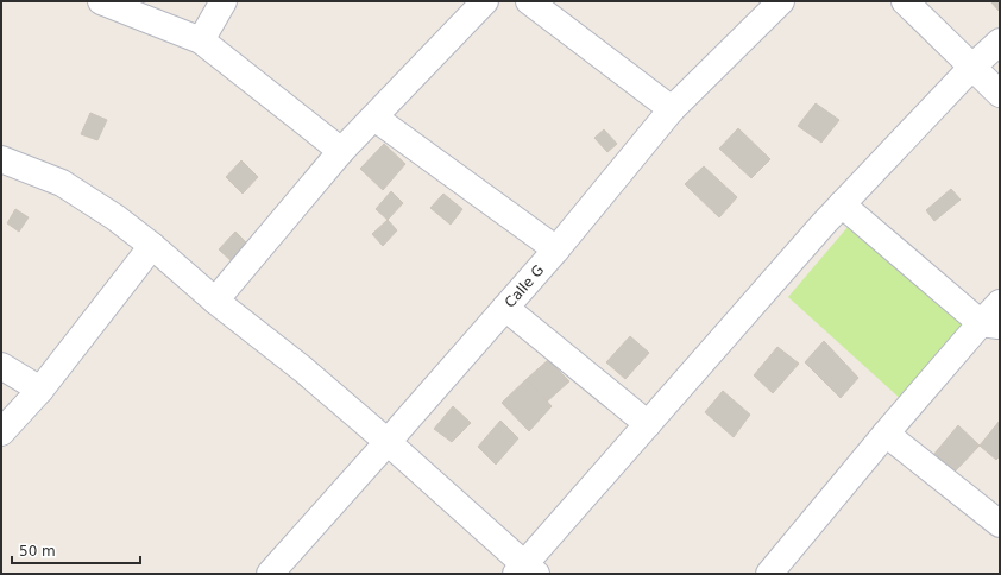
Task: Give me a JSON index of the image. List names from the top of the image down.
{
  "streets": {
    "street": ["Calle G"]
  },
  "scale_bar": "50 m"
}
